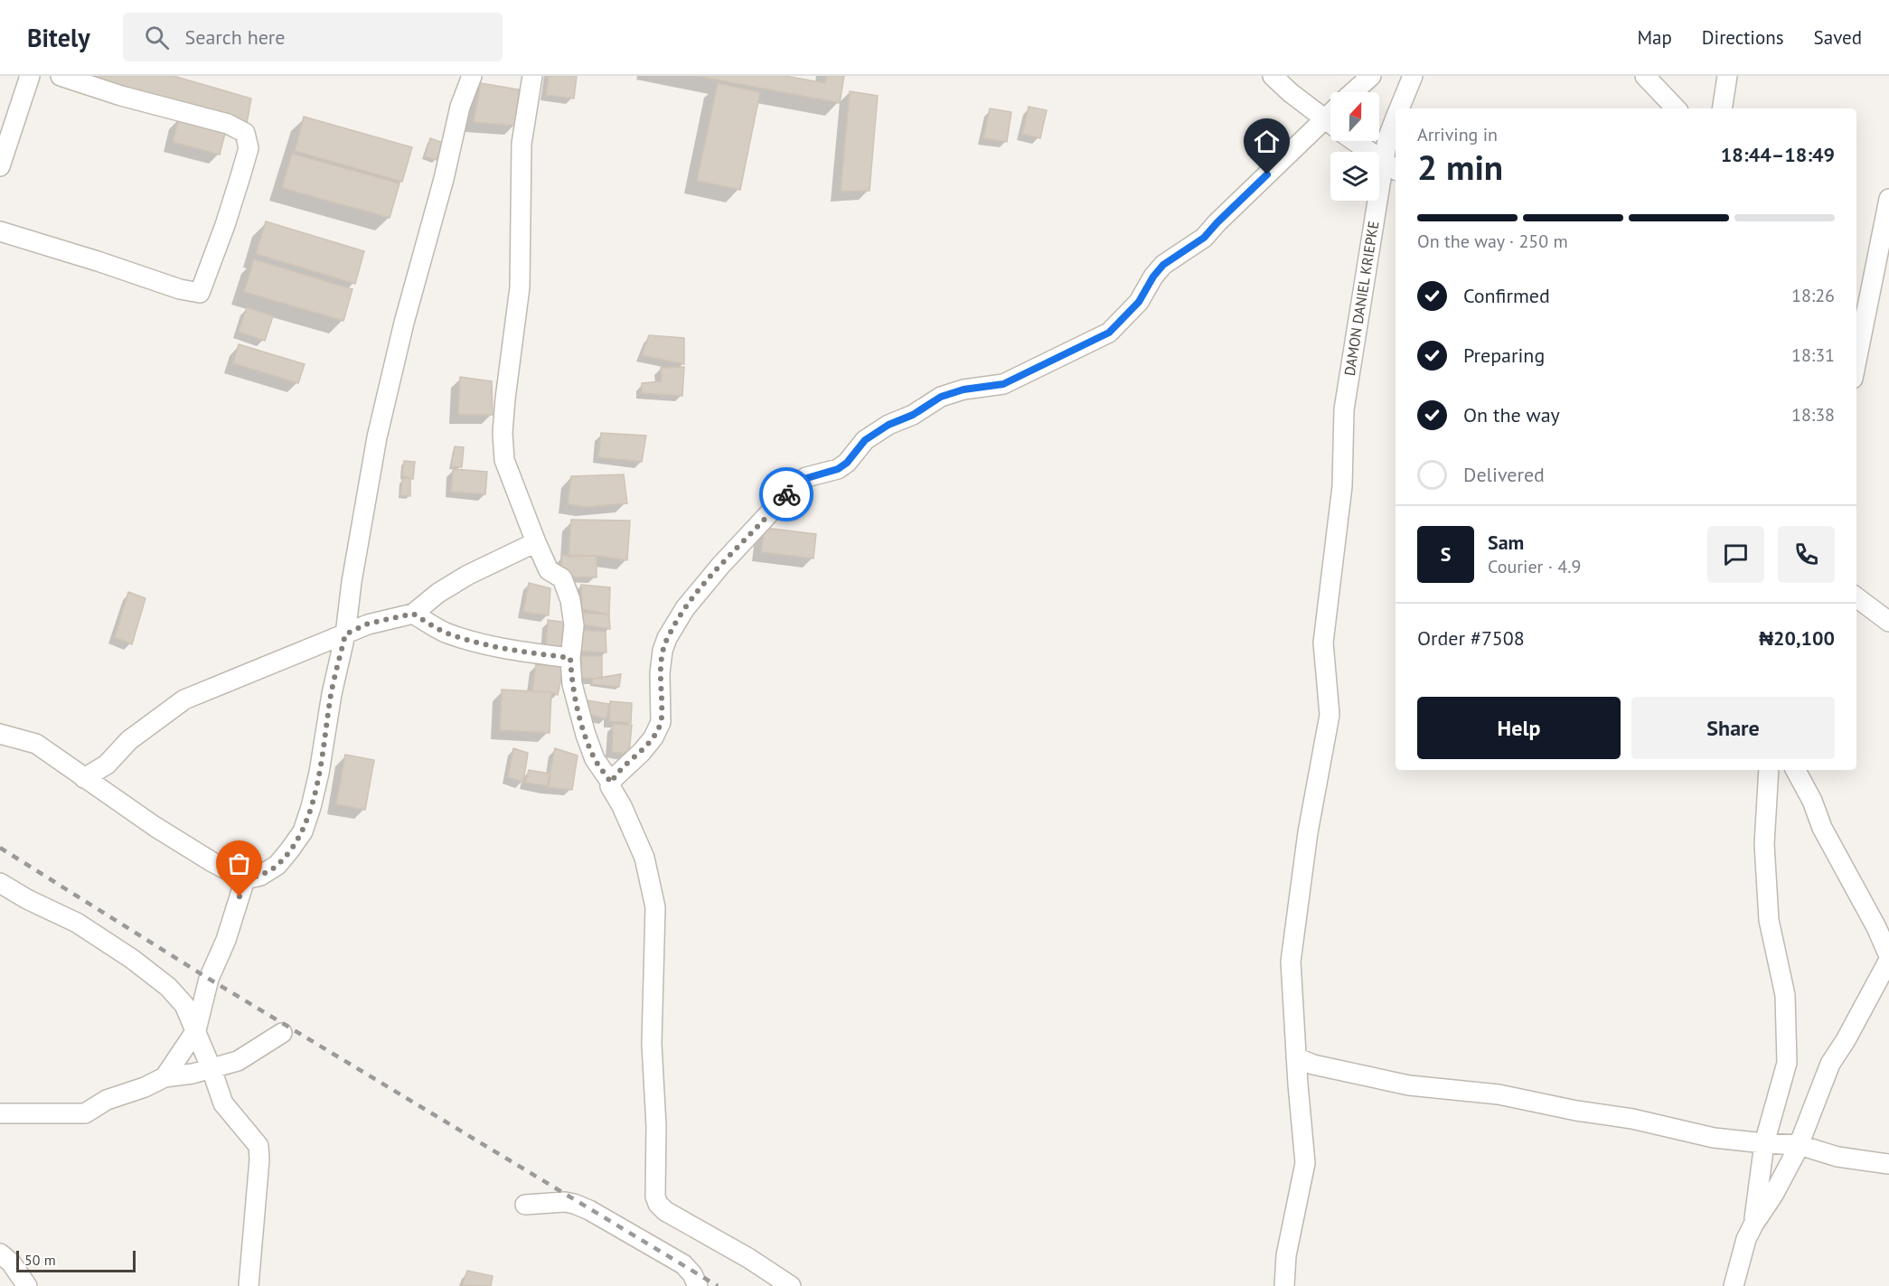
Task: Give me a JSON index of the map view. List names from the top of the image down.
{
  "streets": {
    "street": ["DAMON DANIEL KRIEPKE"]
  },
  "scale_bar": "50 m",
  "north": "top",
  "page": {
    "header": "Bitely",
    "search": "Search here",
    "nav": ["Map", "Directions", "Saved"],
    "heading": ["2 min", "Arriving in", "18:44–18:49"],
    "panel": [
      "Sam",
      "Courier · 4.9",
      "Order #7508",
      "₦20,100"
    ],
    "bar": "On the way · 250 m",
    "list": [
      ["Confirmed", "18:26"],
      ["Preparing", "18:31"],
      ["On the way", "18:38"],
      "Delivered"
    ],
    "round": "S",
    "buttons": ["Help", "Share"],
    "scale": "50 m"
  }
}
